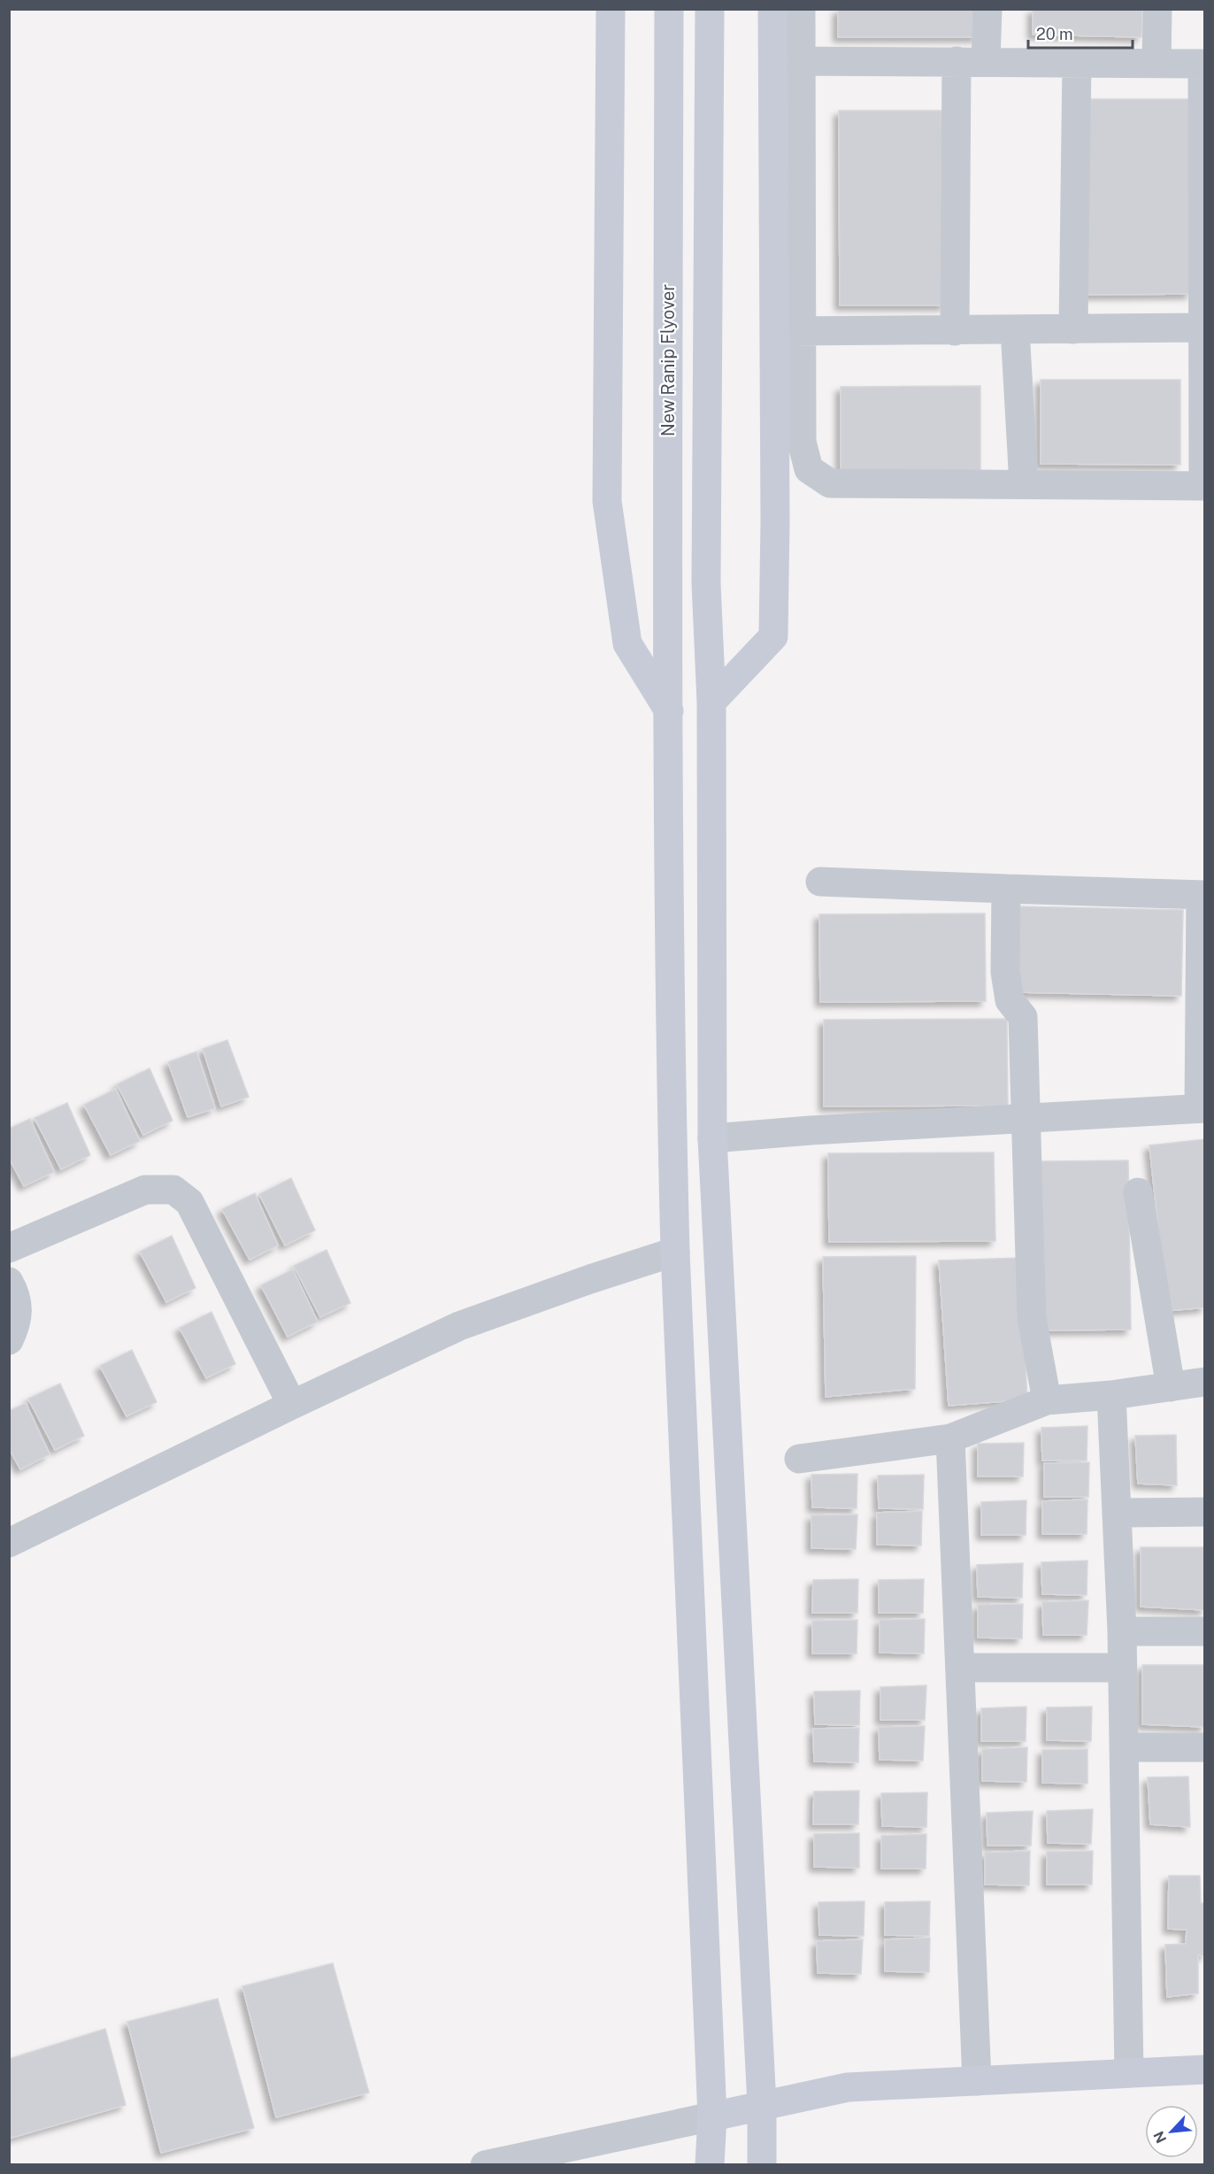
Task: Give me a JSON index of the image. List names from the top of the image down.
{
  "streets": {
    "main road": ["New Ranip Flyover"]
  },
  "scale_bar": "20 m",
  "north": "bottom left"
}
